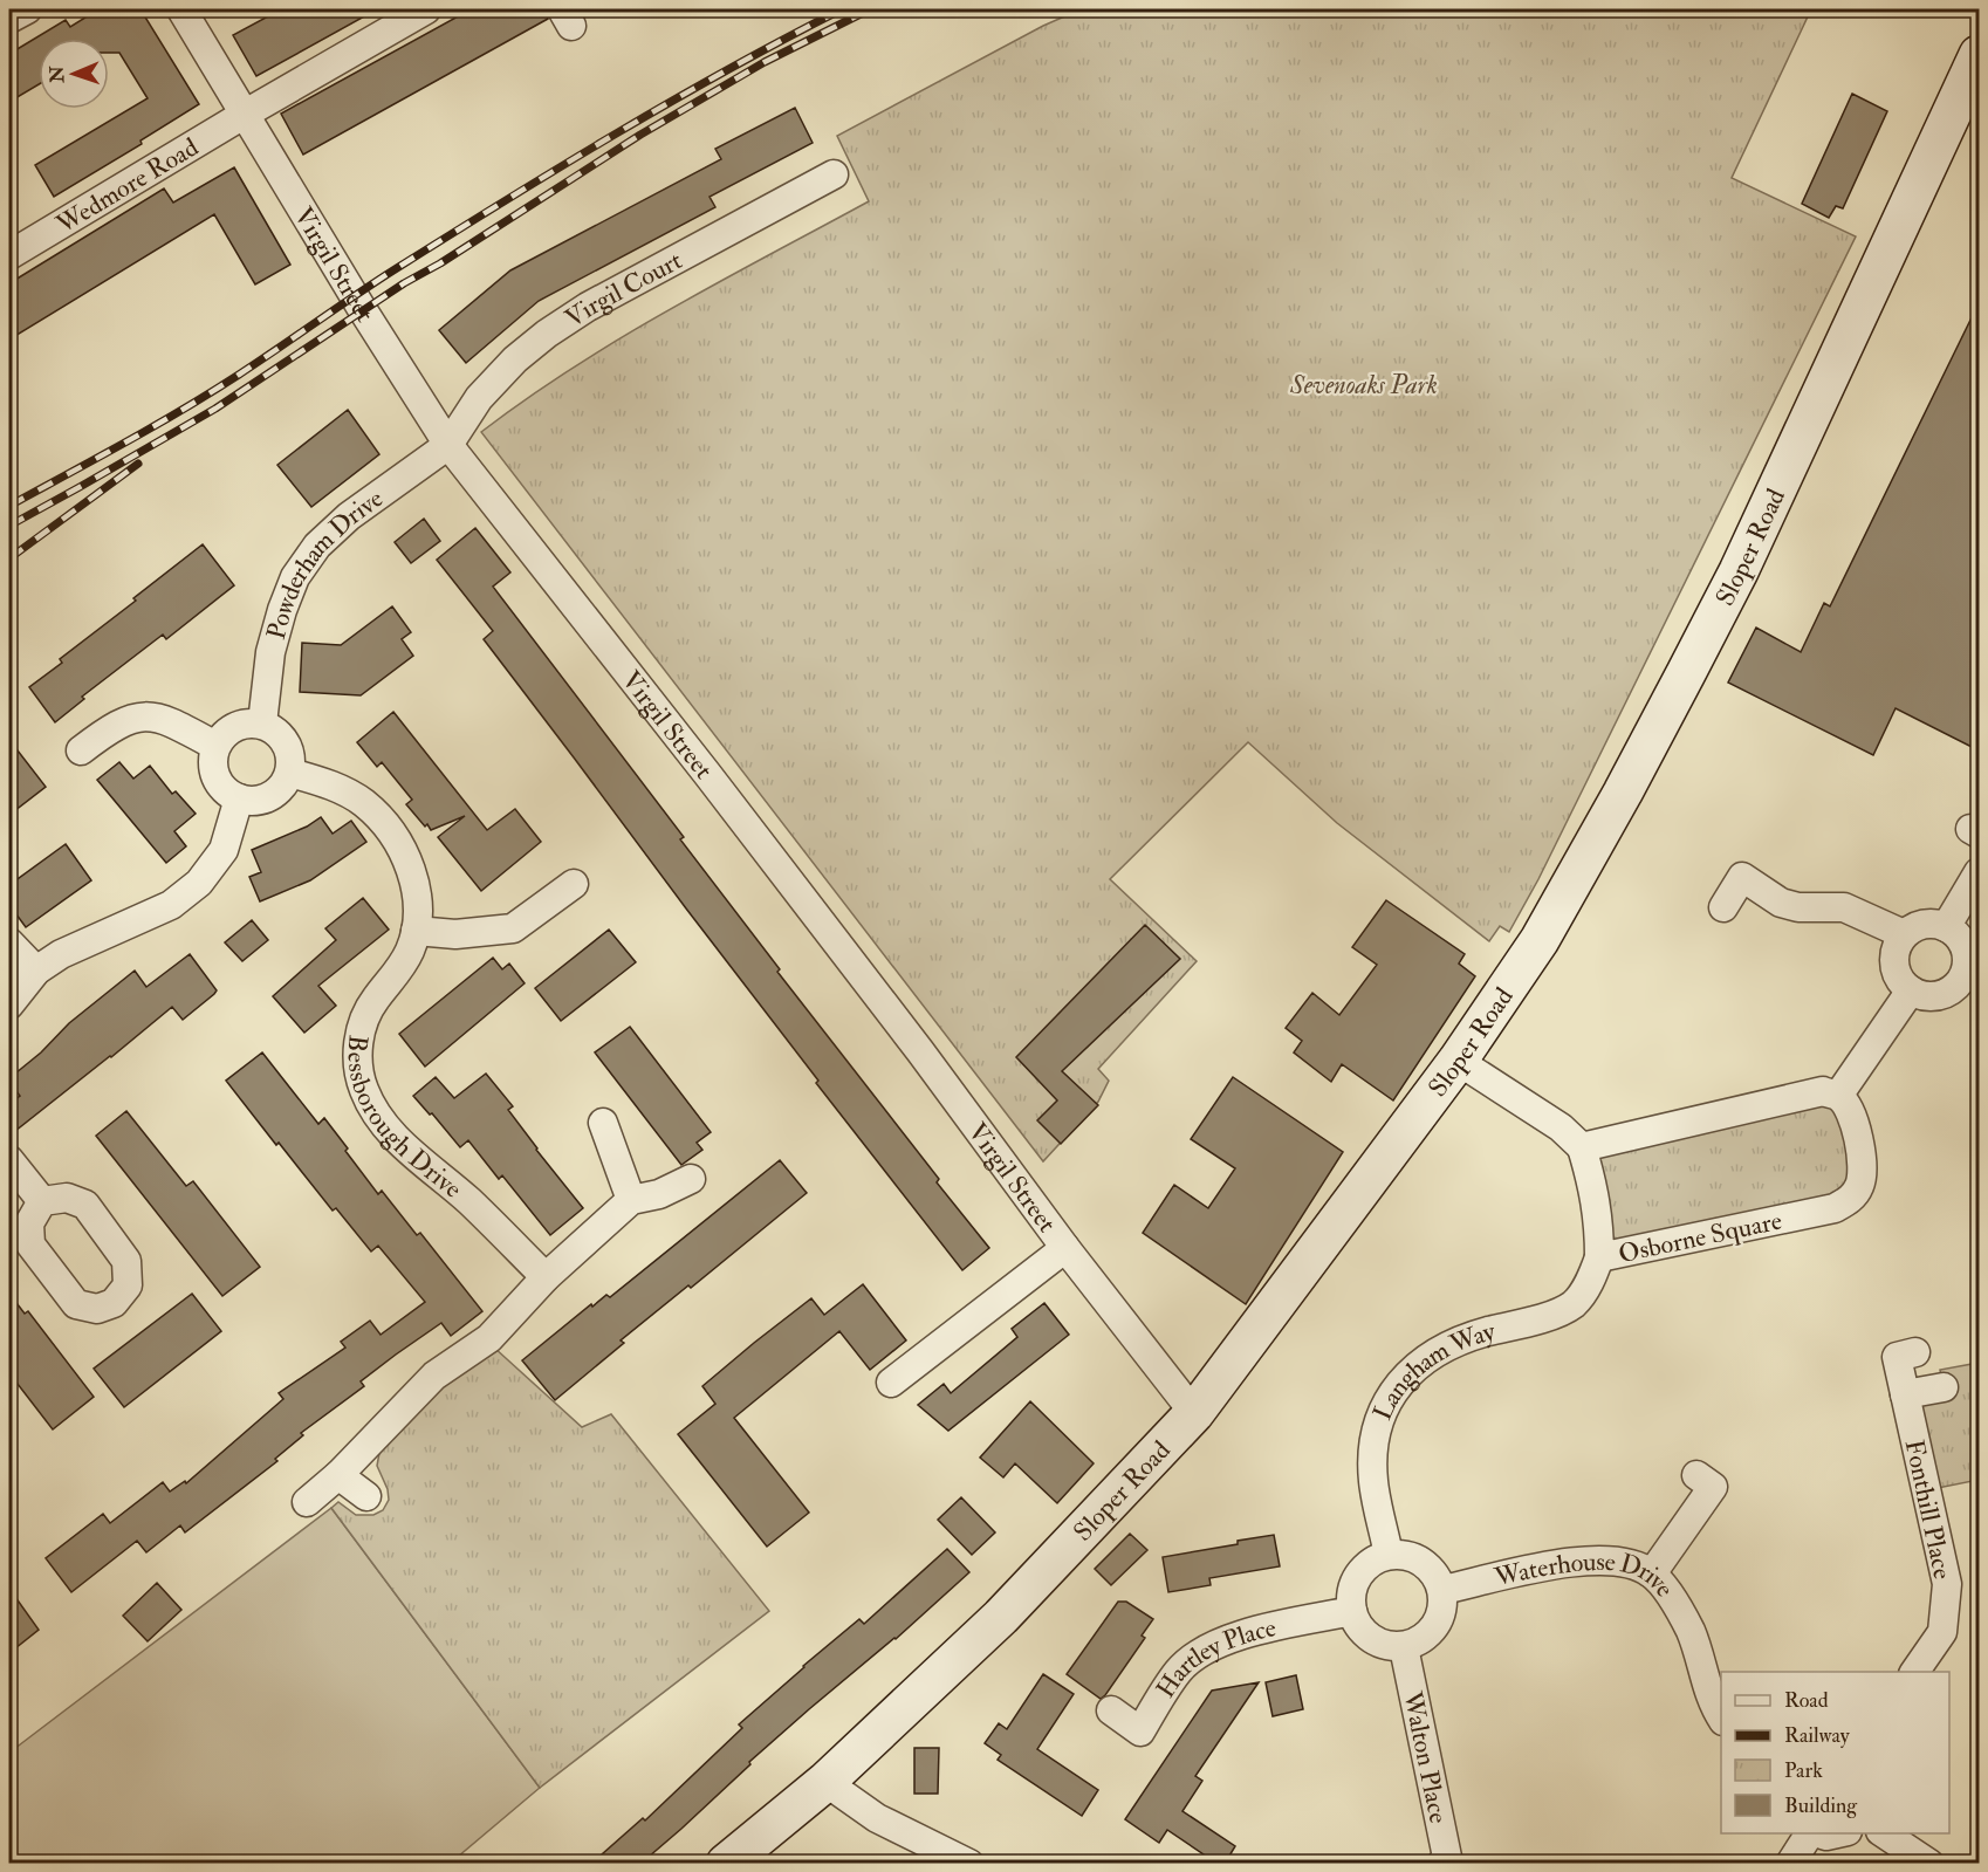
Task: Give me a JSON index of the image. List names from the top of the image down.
{
  "streets": {
    "street": [
      "Wedmore Road",
      "Virgil Street",
      "Virgil Court",
      "Sloper Road",
      "Powderham Drive",
      "Bessborough Drive",
      "Osborne Square",
      "Langham Way",
      "Fonthill Place",
      "Waterhouse Drive",
      "Hartley Place",
      "Walton Place"
    ]
  },
  "crossings": [
    ["Wedmore Road", "Virgil Street"],
    ["Virgil Street", "Virgil Court"],
    ["Virgil Street", "Sloper Road"],
    ["Virgil Street", "Powderham Drive"],
    ["Virgil Court", "Powderham Drive"],
    ["Powderham Drive", "Bessborough Drive"],
    ["Osborne Square", "Langham Way"],
    ["Langham Way", "Waterhouse Drive"],
    ["Langham Way", "Hartley Place"],
    ["Langham Way", "Walton Place"],
    ["Waterhouse Drive", "Hartley Place"],
    ["Waterhouse Drive", "Walton Place"],
    ["Hartley Place", "Walton Place"]
  ],
  "parks": ["Sevenoaks Park"],
  "legend": [
    "Road",
    "Railway",
    "Park",
    "Building"
  ],
  "north": "left"
}
